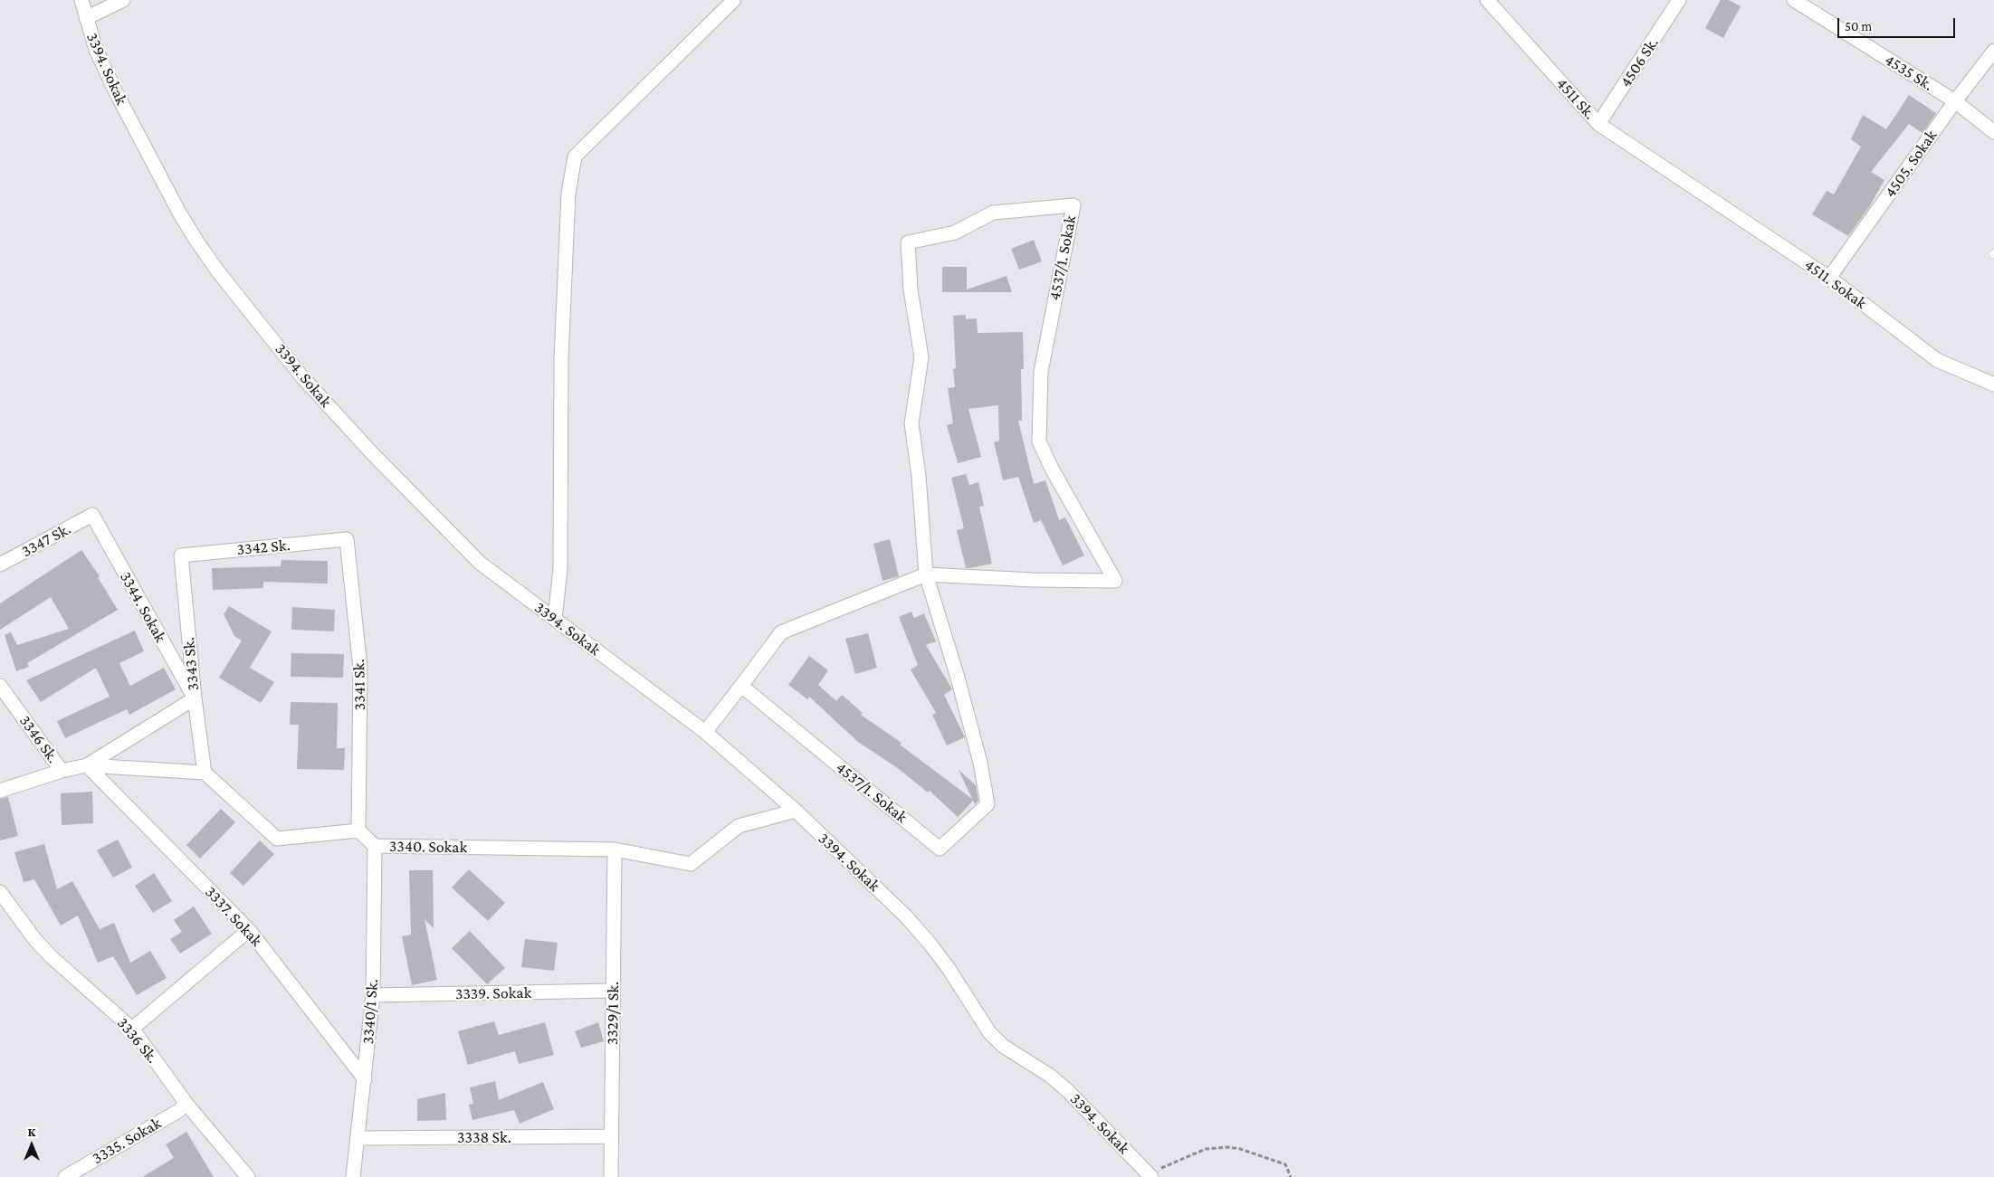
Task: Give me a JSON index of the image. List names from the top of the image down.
{
  "streets": {
    "street": [
      "4506 Sk.",
      "3394. Sokak",
      "4535 Sk.",
      "4511 Sk.",
      "4505. Sokak",
      "4537/1. Sokak",
      "4511. Sokak",
      "3347 Sk.",
      "3342 Sk.",
      "3344. Sokak",
      "3343 Sk.",
      "3341 Sk.",
      "3346 Sk.",
      "3340. Sokak",
      "3337. Sokak",
      "3339. Sokak",
      "3340/1 Sk.",
      "3329/1 Sk.",
      "3336 Sk.",
      "3338 Sk.",
      "3335. Sokak"
    ]
  },
  "crossings": [
    ["4506 Sk.", "4511 Sk."],
    ["3394. Sokak", "3340. Sokak"],
    ["4535 Sk.", "4505. Sokak"],
    ["4511 Sk.", "4511. Sokak"],
    ["4505. Sokak", "4511. Sokak"],
    ["3347 Sk.", "3344. Sokak"],
    ["3342 Sk.", "3343 Sk."],
    ["3342 Sk.", "3341 Sk."],
    ["3344. Sokak", "3343 Sk."],
    ["3341 Sk.", "3340. Sokak"],
    ["3340. Sokak", "3340/1 Sk."],
    ["3340. Sokak", "3329/1 Sk."],
    ["3337. Sokak", "3340/1 Sk."],
    ["3339. Sokak", "3340/1 Sk."],
    ["3339. Sokak", "3329/1 Sk."],
    ["3340/1 Sk.", "3338 Sk."],
    ["3329/1 Sk.", "3338 Sk."],
    ["3336 Sk.", "3335. Sokak"]
  ],
  "scale_bar": "50 m",
  "north": "top"
}
